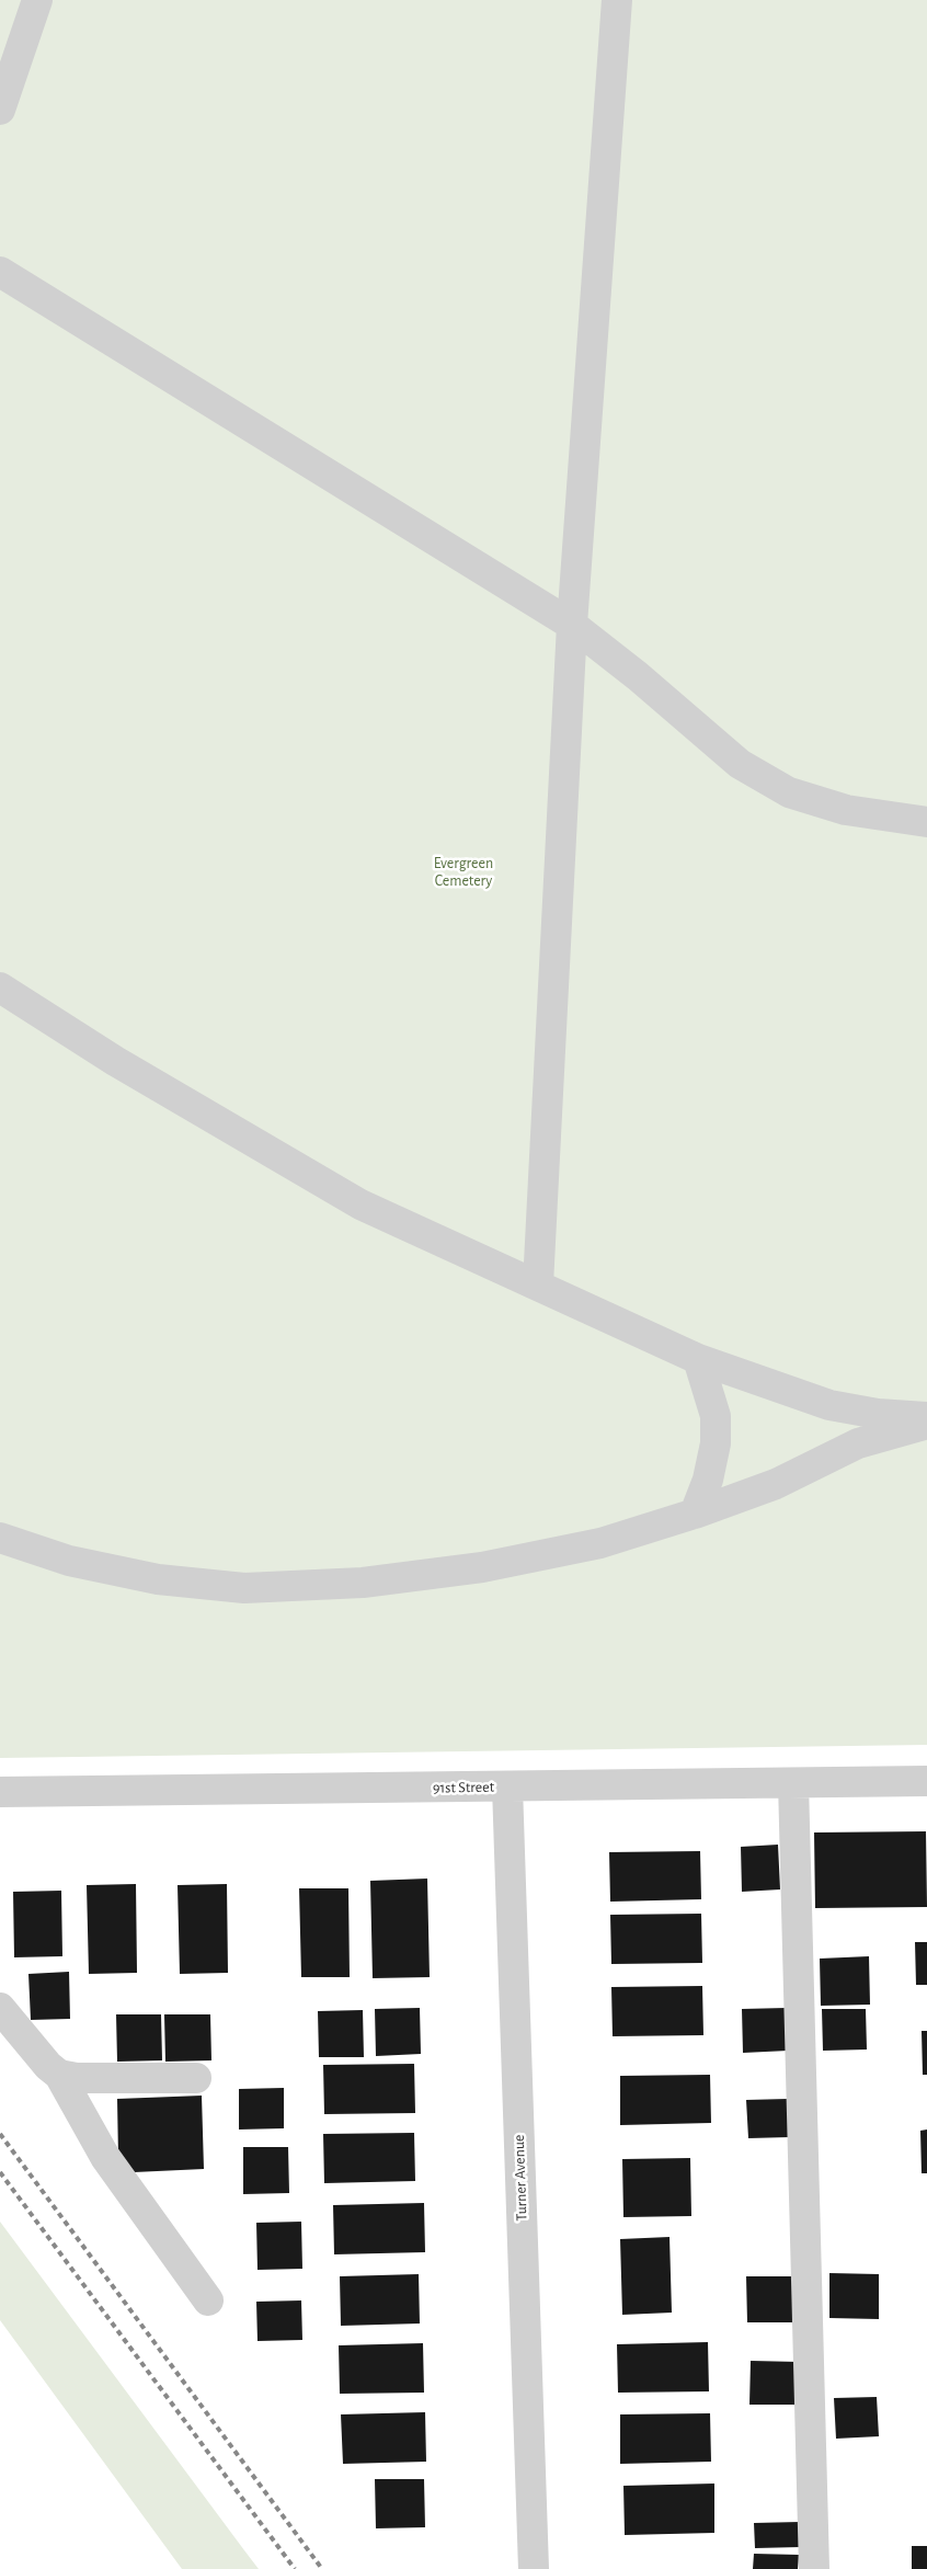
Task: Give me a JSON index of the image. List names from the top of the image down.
{
  "streets": {
    "street": ["91st Street", "Turner Avenue"]
  },
  "crossings": [
    ["91st Street", "Turner Avenue"]
  ],
  "parks": ["Evergreen Cemetery"]
}
